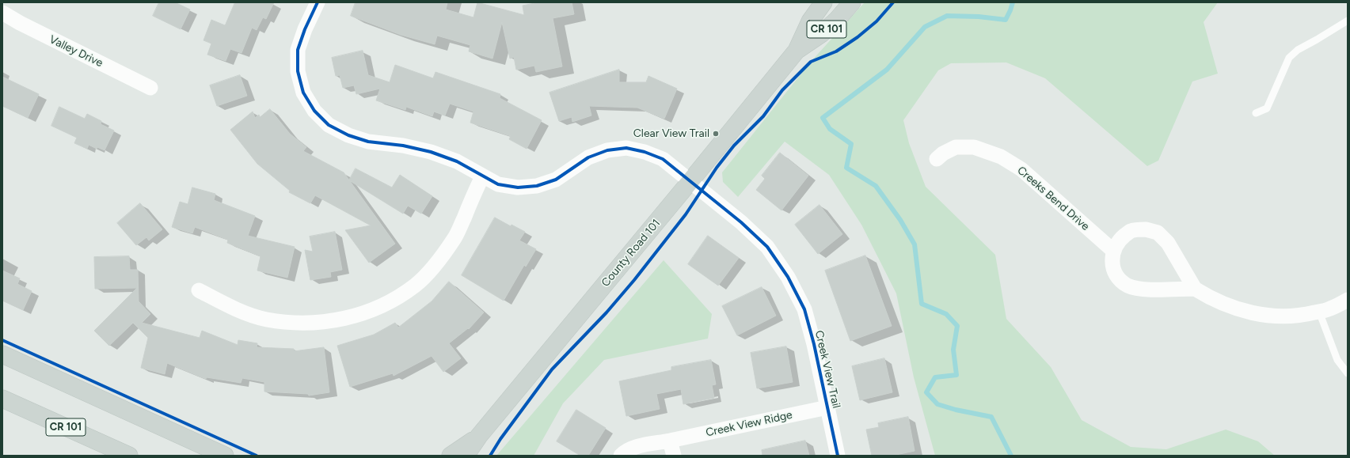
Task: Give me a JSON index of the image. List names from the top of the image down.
{
  "streets": {
    "main road": ["CR 101", "County Road 101"],
    "street": [
      "Valley Drive",
      "Creeks Bend Drive",
      "Creek View Trail",
      "Creek View Ridge"
    ]
  },
  "crossings": [
    ["CR 101", "County Road 101"],
    ["County Road 101", "Creek View Trail"],
    ["Creek View Trail", "Creek View Ridge"]
  ],
  "places": ["Clear View Trail"]
}
